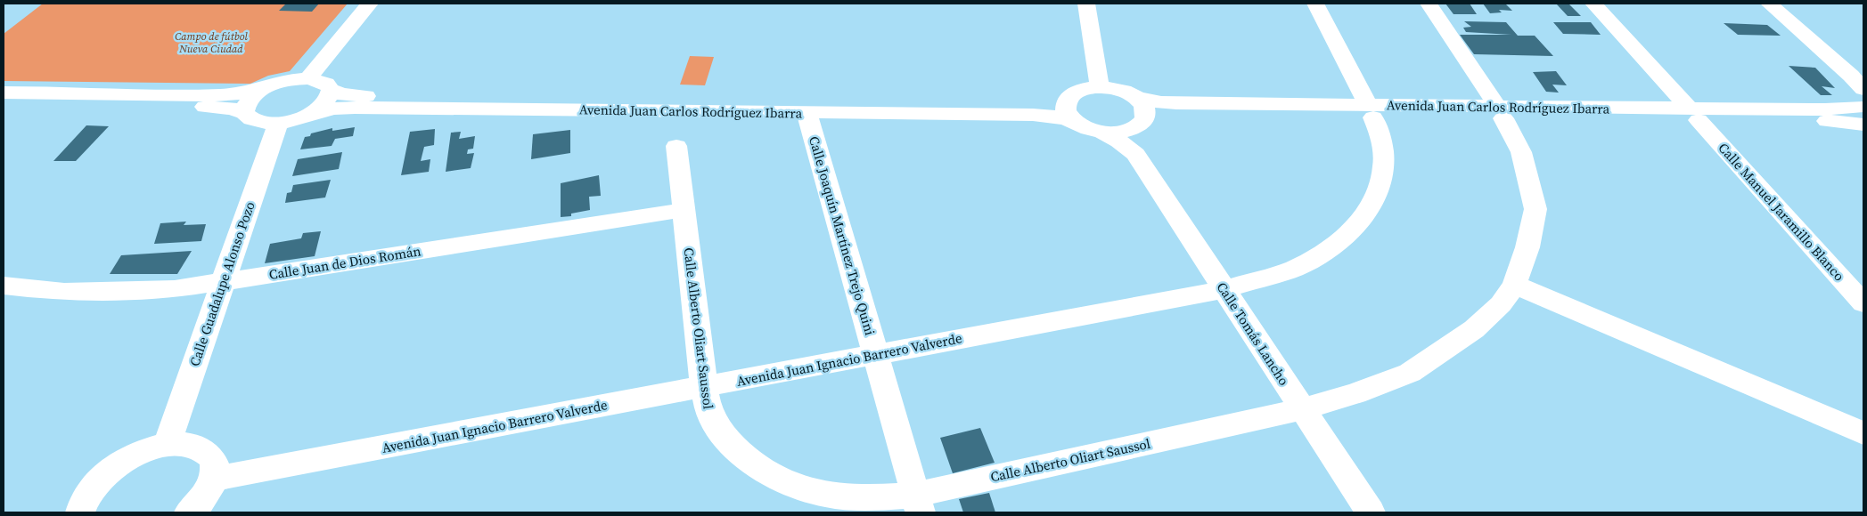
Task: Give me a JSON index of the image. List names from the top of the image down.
{
  "streets": {
    "street": [
      "Avenida Juan Carlos Rodríguez Ibarra",
      "Calle Manuel Jaramillo Blanco",
      "Calle Joaquín Martínez Trejo Quini",
      "Calle Juan de Dios Román",
      "Calle Guadalupe Alonso Pozo",
      "Calle Alberto Oliart Saussol",
      "Calle Tomás Lancho",
      "Avenida Juan Ignacio Barrero Valverde"
    ]
  },
  "crossings": [
    ["Avenida Juan Carlos Rodríguez Ibarra", "Calle Manuel Jaramillo Blanco"],
    ["Avenida Juan Carlos Rodríguez Ibarra", "Calle Joaquín Martínez Trejo Quini"],
    ["Avenida Juan Carlos Rodríguez Ibarra", "Calle Guadalupe Alonso Pozo"],
    ["Avenida Juan Carlos Rodríguez Ibarra", "Calle Alberto Oliart Saussol"],
    ["Avenida Juan Carlos Rodríguez Ibarra", "Calle Tomás Lancho"],
    ["Avenida Juan Carlos Rodríguez Ibarra", "Avenida Juan Ignacio Barrero Valverde"],
    ["Calle Joaquín Martínez Trejo Quini", "Calle Alberto Oliart Saussol"],
    ["Calle Joaquín Martínez Trejo Quini", "Avenida Juan Ignacio Barrero Valverde"],
    ["Calle Juan de Dios Román", "Calle Guadalupe Alonso Pozo"],
    ["Calle Juan de Dios Román", "Calle Alberto Oliart Saussol"],
    ["Calle Alberto Oliart Saussol", "Calle Tomás Lancho"],
    ["Calle Alberto Oliart Saussol", "Avenida Juan Ignacio Barrero Valverde"],
    ["Calle Tomás Lancho", "Avenida Juan Ignacio Barrero Valverde"]
  ],
  "parks": ["Campo de fútbol Nueva Ciudad"]
}
